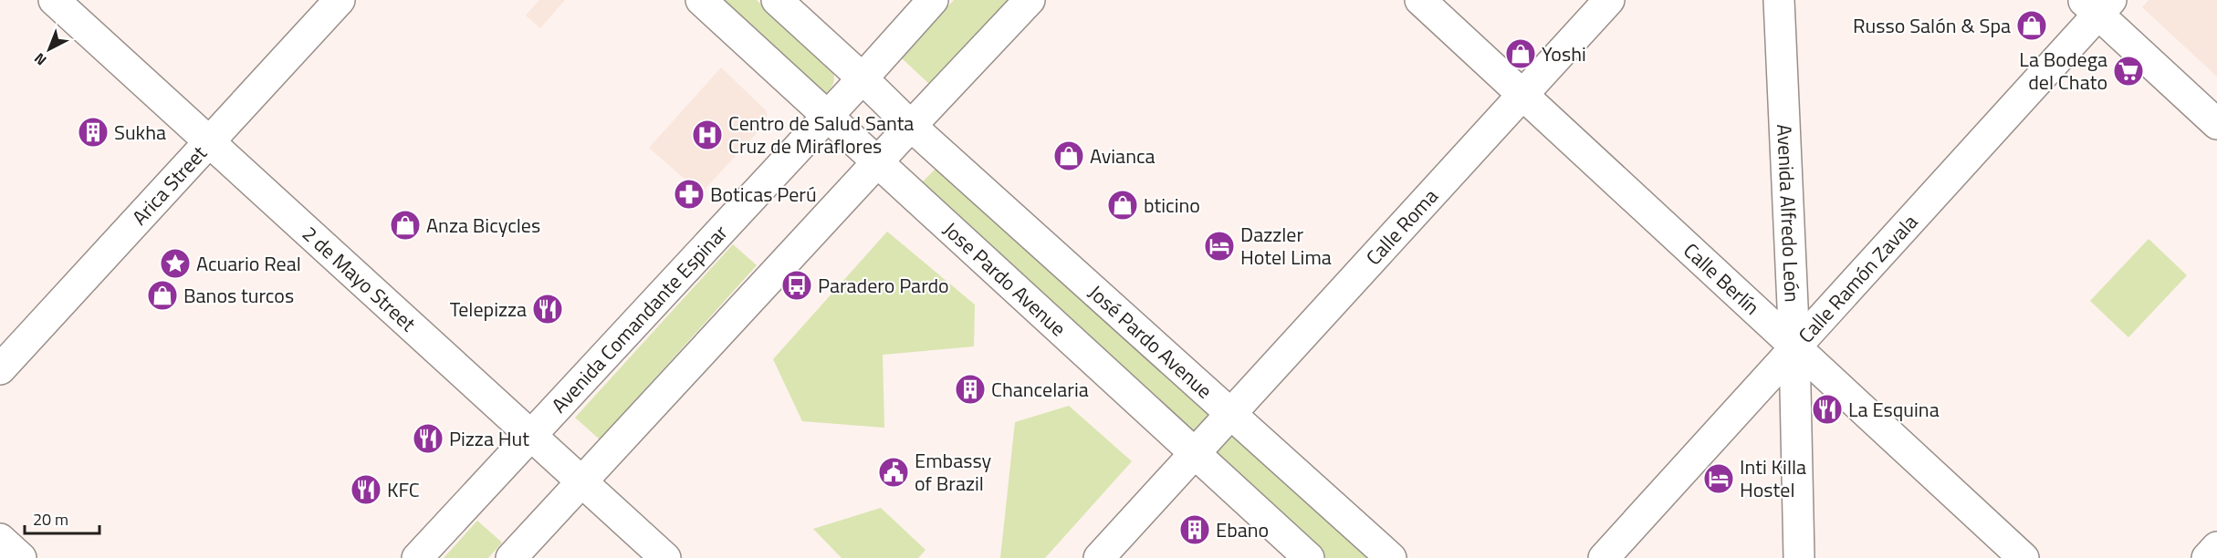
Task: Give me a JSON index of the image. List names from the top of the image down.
{
  "streets": {
    "street": [
      "Arica Street",
      "Avenida Alfredo León",
      "Calle Roma",
      "2 de Mayo Street",
      "Calle Ramón Zavala",
      "Jose Pardo Avenue",
      "Calle Berlín",
      "Avenida Comandante Espinar",
      "José Pardo Avenue"
    ]
  },
  "crossings": [
    ["Arica Street", "2 de Mayo Street"],
    ["Avenida Alfredo León", "Calle Ramón Zavala"],
    ["Avenida Alfredo León", "Calle Berlín"],
    ["Calle Roma", "Jose Pardo Avenue"],
    ["Calle Roma", "Calle Berlín"],
    ["Calle Roma", "José Pardo Avenue"],
    ["2 de Mayo Street", "Avenida Comandante Espinar"],
    ["Calle Ramón Zavala", "Calle Berlín"],
    ["Jose Pardo Avenue", "Avenida Comandante Espinar"]
  ],
  "places": {
    "shop": [
      "Russo Salón & Spa",
      "Yoshi",
      "Avianca",
      "bticino",
      "Anza Bicycles",
      "Banos turcos"
    ],
    "supermarket": ["La Bodega del Chato"],
    "building": ["Sukha", "Chancelaria", "Ebano"],
    "hospital": ["Centro de Salud Santa Cruz de Miraflores"],
    "pharmacy": ["Boticas Perú"],
    "hotel": ["Dazzler Hotel Lima", "Inti Killa Hostel"],
    "place": ["Acuario Real"],
    "bus stop": ["Paradero Pardo"],
    "restaurant": [
      "Telepizza",
      "La Esquina",
      "Pizza Hut",
      "KFC"
    ],
    "public building": ["Embassy of Brazil"]
  },
  "scale_bar": "20 m",
  "north": "bottom left"
}
